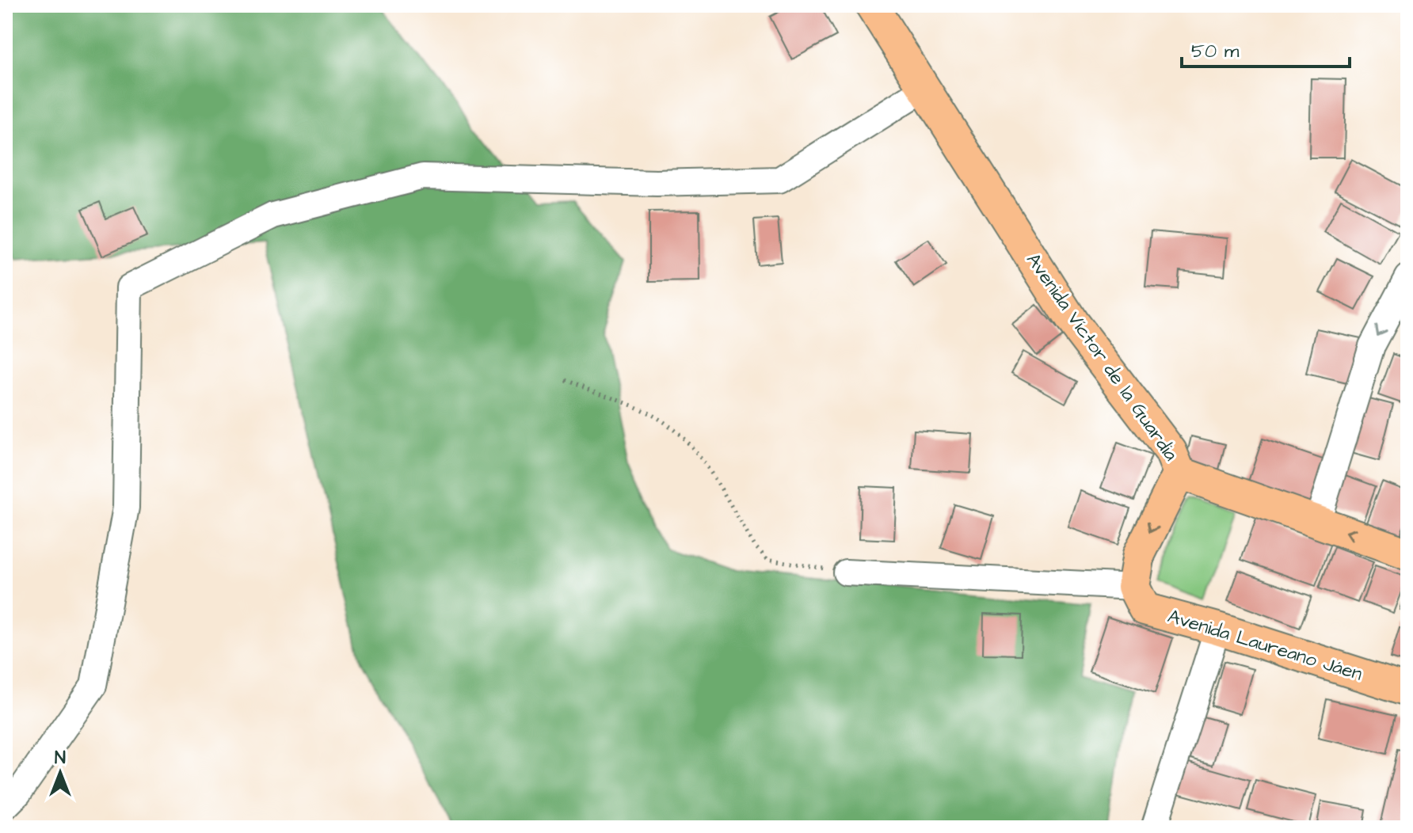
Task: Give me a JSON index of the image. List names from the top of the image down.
{
  "streets": {
    "main road": ["Avenida Víctor de la Guardia", "Avenida Laureano Jáen"]
  },
  "scale_bar": "50 m",
  "north": "top"
}
